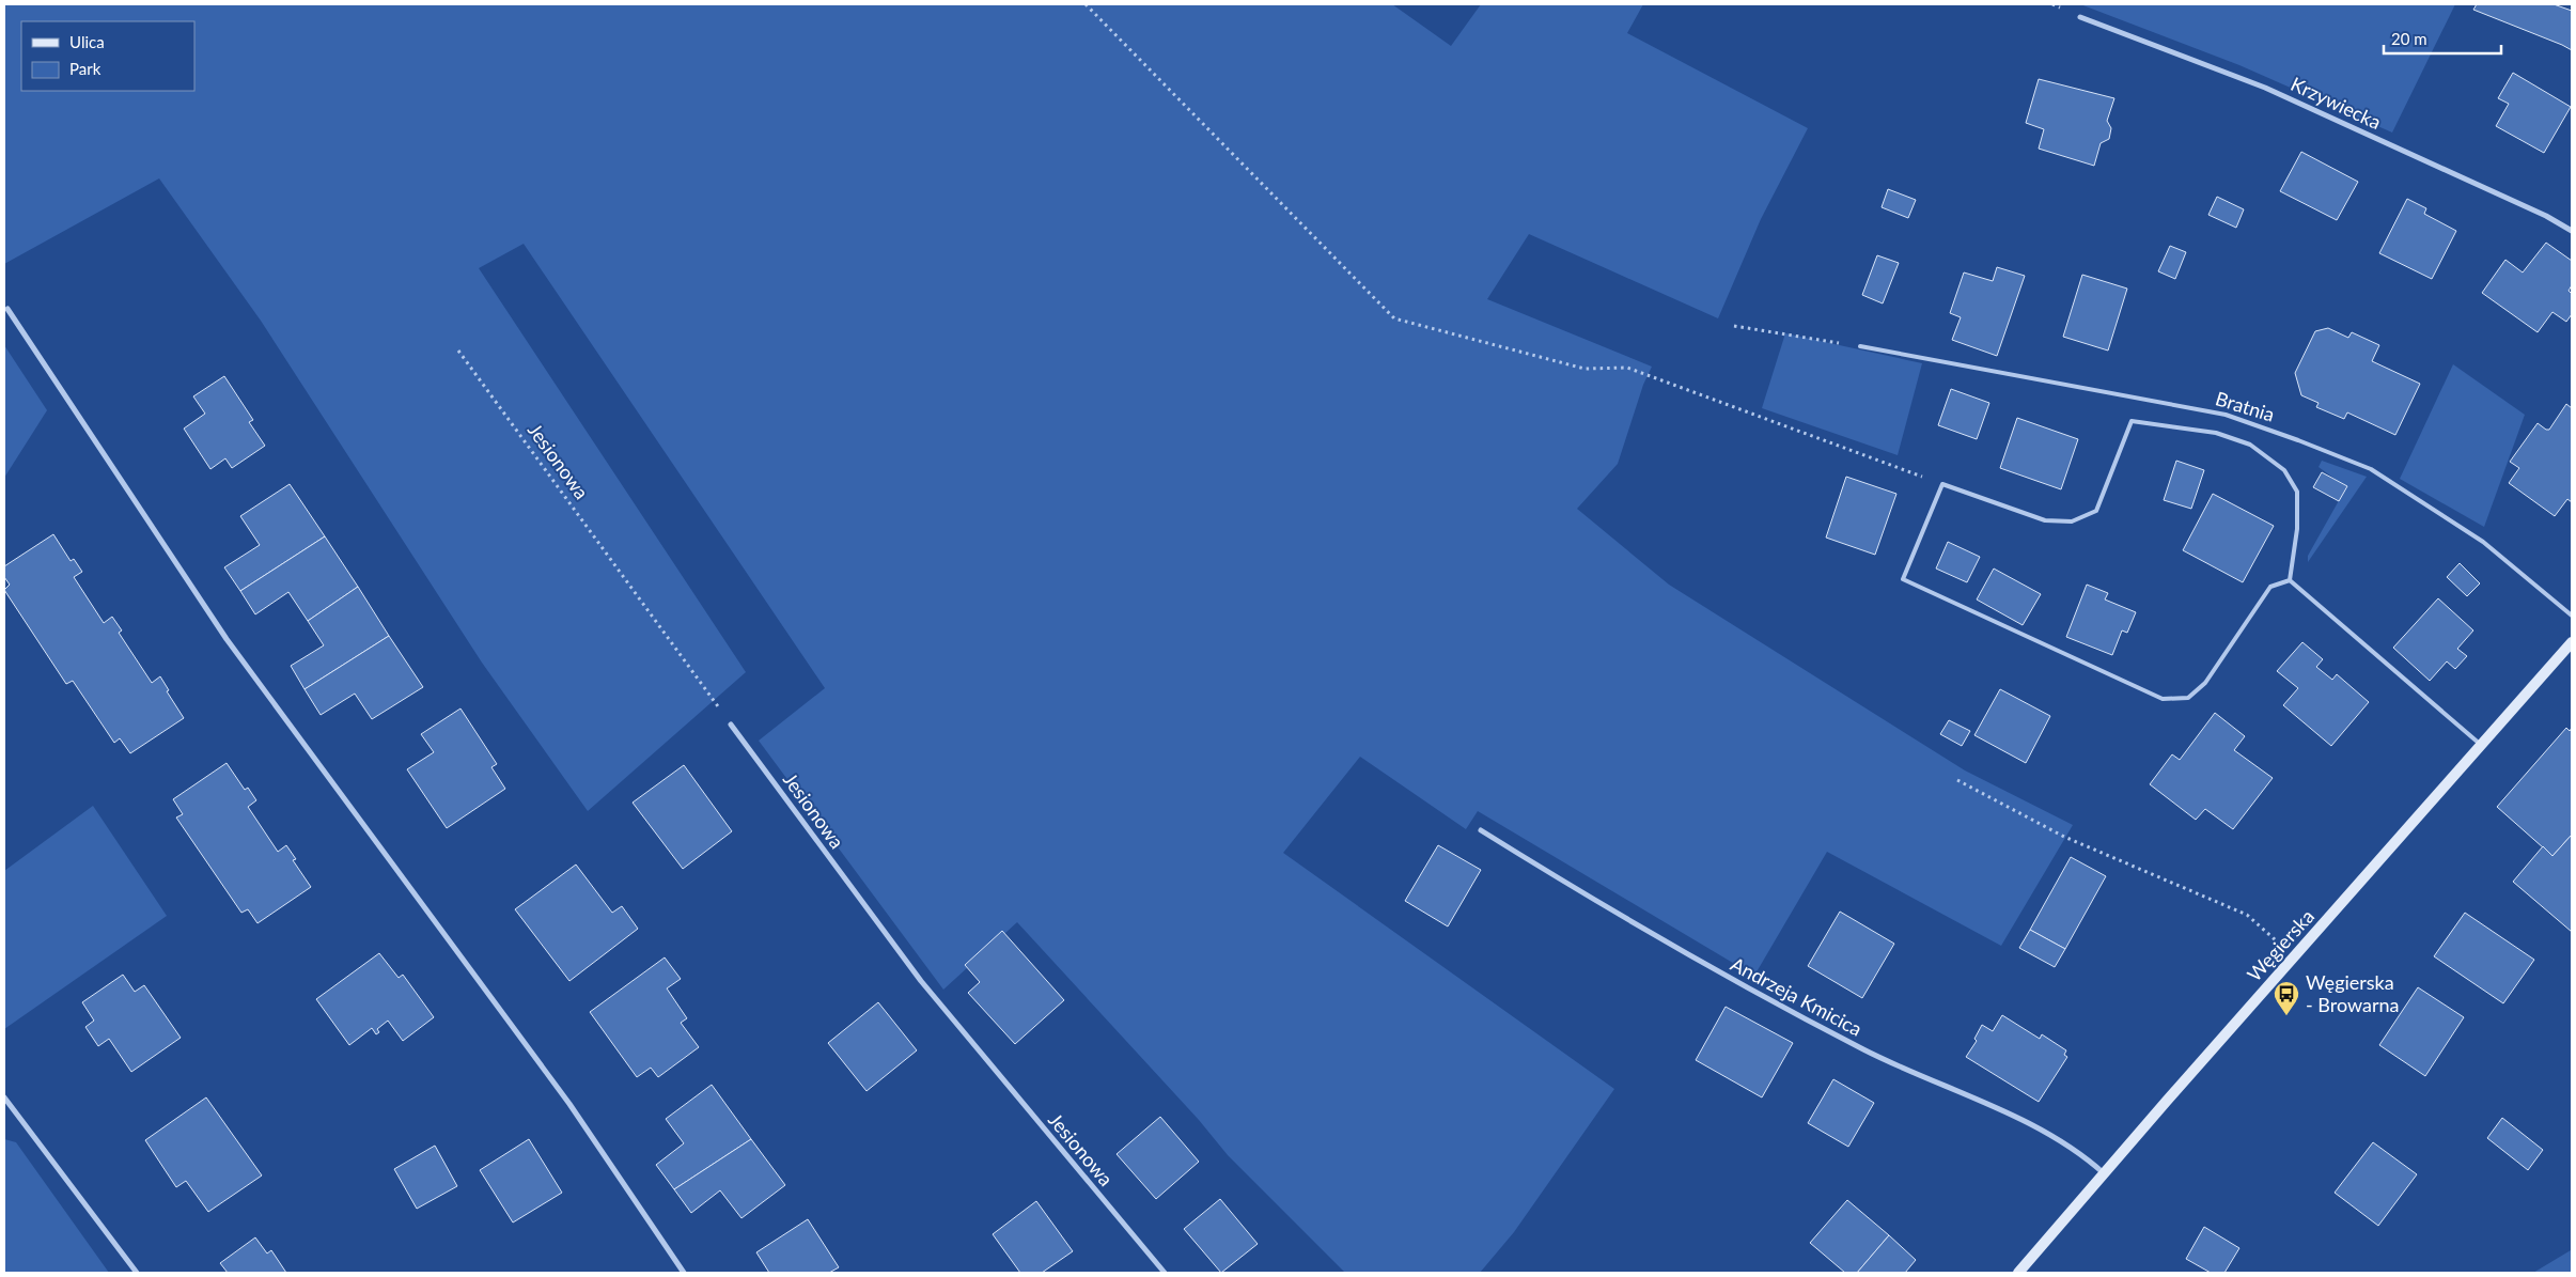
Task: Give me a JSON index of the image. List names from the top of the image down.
{
  "streets": {
    "main road": ["Węgierska"],
    "street": ["Krzywiecka", "Jesionowa", "Andrzeja Kmicica"],
    "lane": ["Bratnia"]
  },
  "crossings": [
    ["Węgierska", "Andrzeja Kmicica"]
  ],
  "places": {
    "bus stop": ["Węgierska - Browarna"]
  },
  "legend": ["Ulica", "Park"],
  "scale_bar": "20 m"
}
